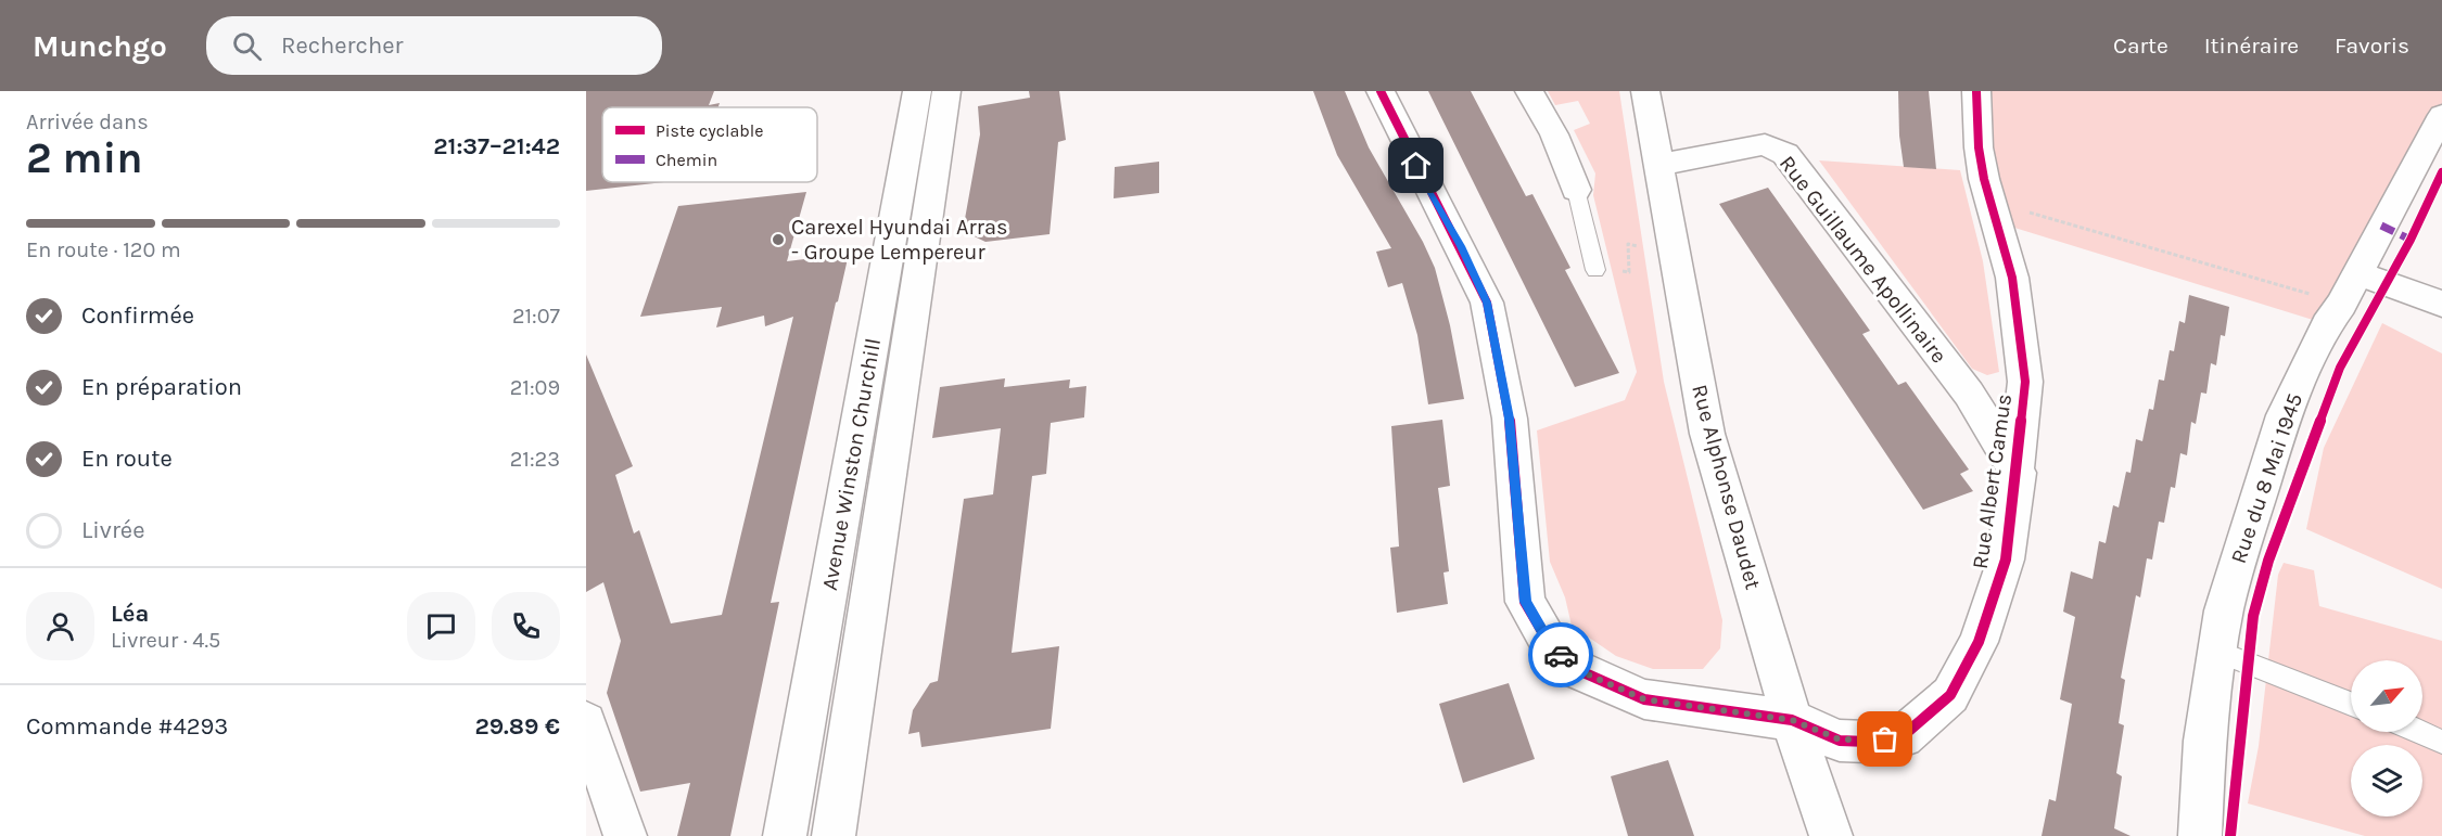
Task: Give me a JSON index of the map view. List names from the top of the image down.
{
  "streets": {
    "street": [
      "Rue Guillaume Apollinaire",
      "Avenue Winston Churchill",
      "Rue du 8 Mai 1945",
      "Rue Albert Camus",
      "Rue Alphonse Daudet"
    ]
  },
  "crossings": [
    ["Rue Guillaume Apollinaire", "Rue Albert Camus"],
    ["Rue Guillaume Apollinaire", "Rue Alphonse Daudet"],
    ["Rue Albert Camus", "Rue Alphonse Daudet"]
  ],
  "places": ["Carexel Hyundai Arras - Groupe Lempereur"],
  "legend": ["Piste cyclable", "Chemin"],
  "north": "top right",
  "page": {
    "header": "Munchgo",
    "search": "Rechercher",
    "nav": ["Carte", "Itinéraire", "Favoris"],
    "heading": ["2 min", "Arrivée dans", "21:37–21:42"],
    "panel": [
      "Léa",
      "Livreur · 4.5",
      "Commande #4293",
      "29.89 €"
    ],
    "bar": "En route · 120 m",
    "list": [
      ["Confirmée", "21:07"],
      ["En préparation", "21:09"],
      ["En route", "21:23"],
      "Livrée"
    ]
  }
}
